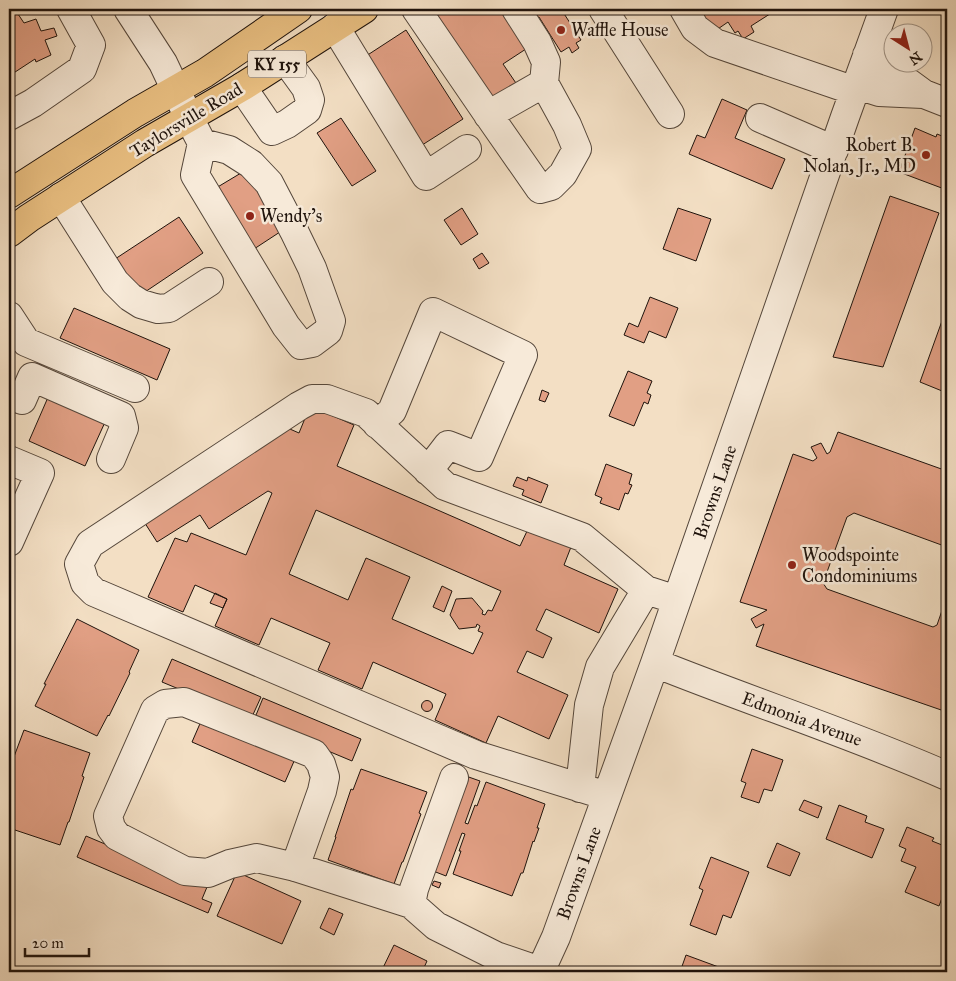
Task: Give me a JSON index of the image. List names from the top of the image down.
{
  "streets": {
    "main road": ["KY 155", "Taylorsville Road"],
    "street": ["Browns Lane", "Edmonia Avenue"]
  },
  "crossings": [
    ["Browns Lane", "Edmonia Avenue"]
  ],
  "places": [
    "Waffle House",
    "Robert B. Nolan, Jr., MD",
    "Wendy's",
    "Woodspointe Condominiums"
  ],
  "scale_bar": "20 m",
  "north": "bottom right"
}
